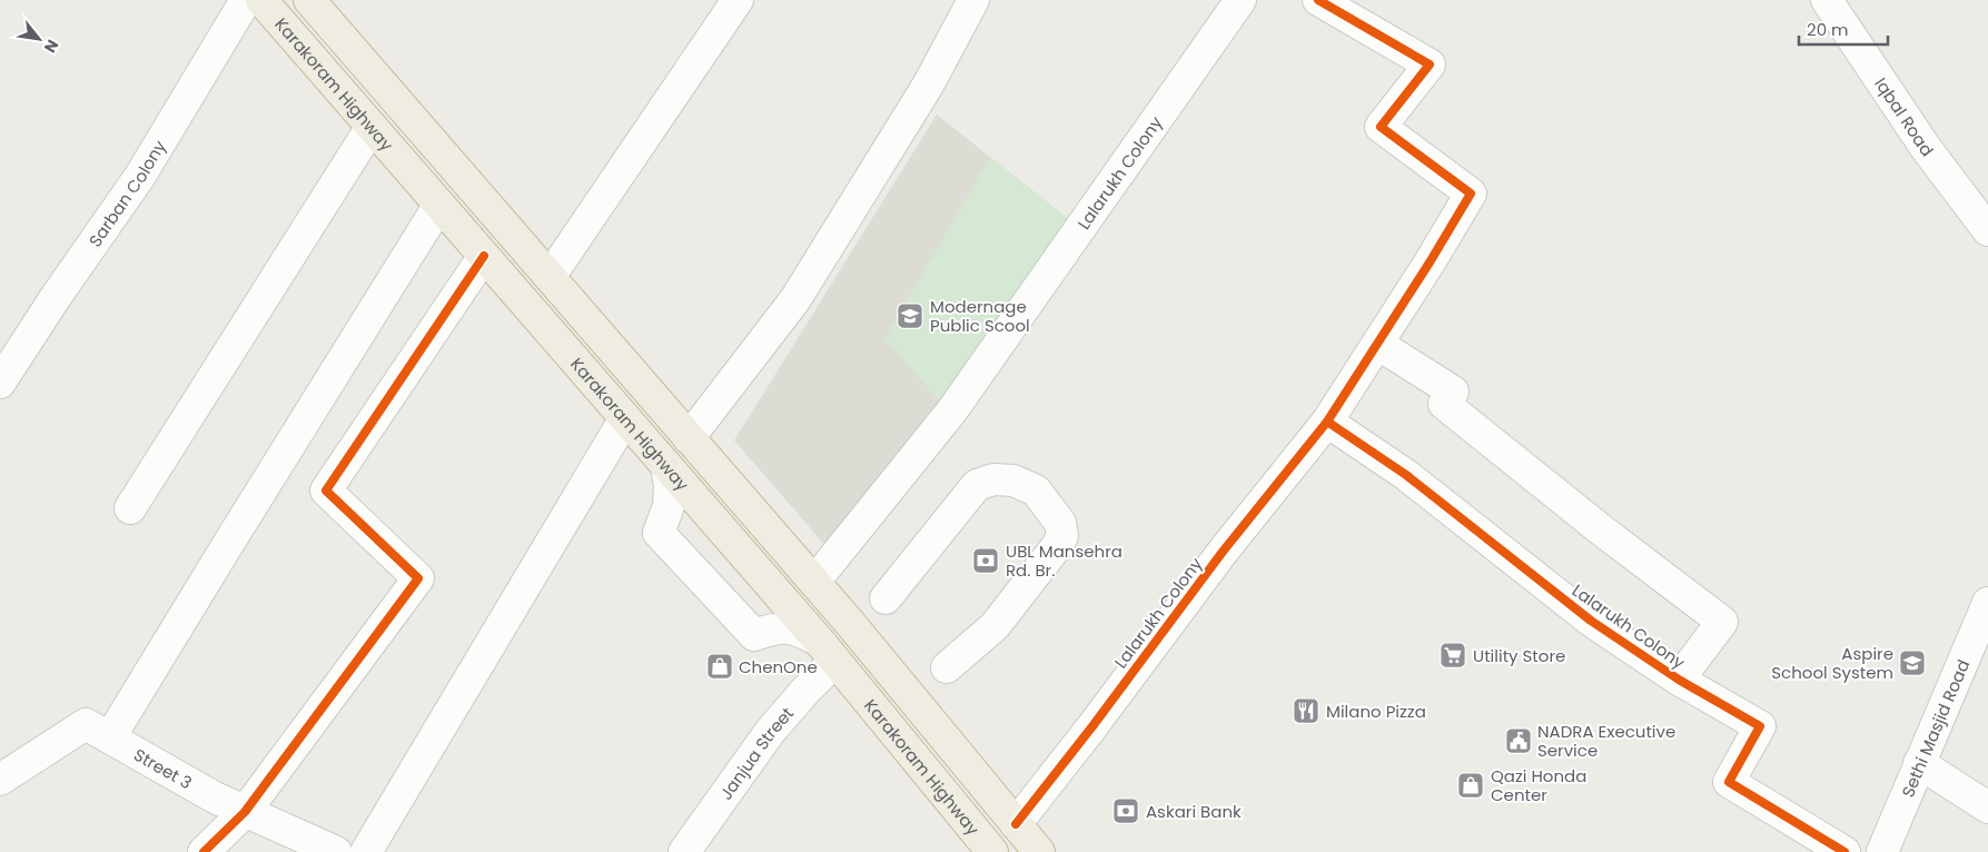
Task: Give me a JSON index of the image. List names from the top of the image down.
{
  "streets": {
    "highway": ["Karakoram Highway"],
    "street": [
      "Iqbal Road",
      "Lalarukh Colony",
      "Sarban Colony",
      "Sethi Masjid Road",
      "Janjua Street",
      "Street 3"
    ]
  },
  "crossings": [
    ["Karakoram Highway", "Janjua Street"]
  ],
  "places": {
    "school or university": ["Modernage Public Scool", "Aspire School System"],
    "bank": ["UBL Mansehra Rd. Br.", "Askari Bank"],
    "supermarket": ["Utility Store"],
    "shop": ["ChenOne", "Qazi Honda Center"],
    "restaurant": ["Milano Pizza"],
    "public building": ["NADRA Executive Service"]
  },
  "scale_bar": "20 m",
  "north": "bottom right"
}
